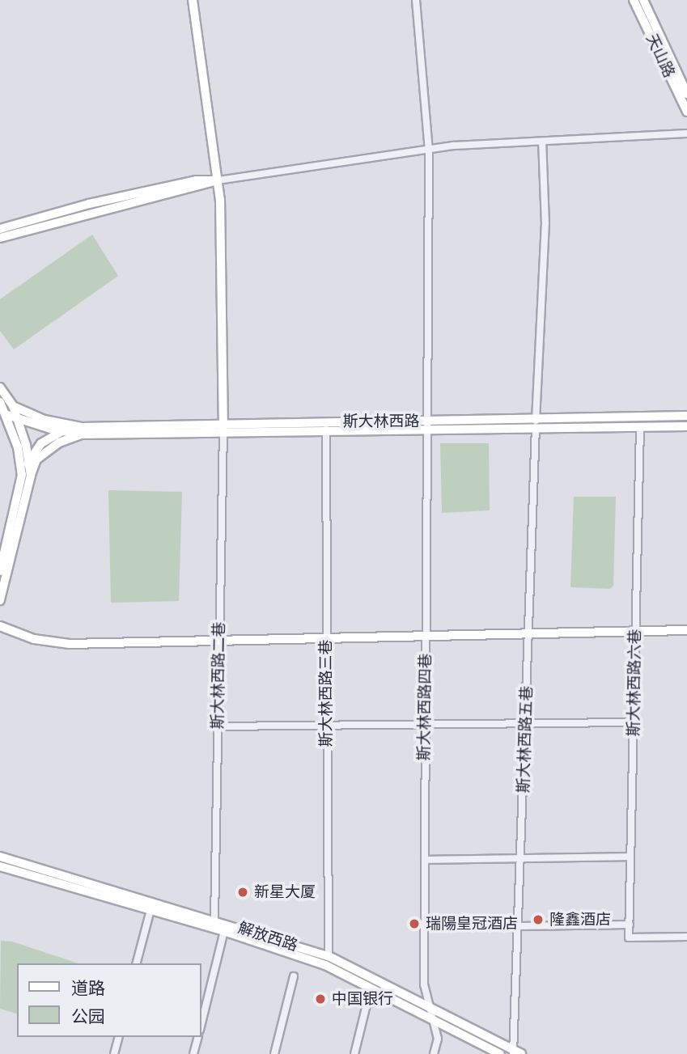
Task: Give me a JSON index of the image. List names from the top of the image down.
{
  "streets": {
    "main road": ["天山路", "斯大林西路", "解放西路"],
    "street": [
      "斯大林西路二巷",
      "斯大林西路六巷",
      "斯大林西路三巷",
      "斯大林西路四巷",
      "斯大林西路五巷"
    ]
  },
  "crossings": [
    ["斯大林西路", "斯大林西路二巷"],
    ["斯大林西路", "斯大林西路六巷"],
    ["斯大林西路", "斯大林西路三巷"],
    ["斯大林西路", "斯大林西路四巷"],
    ["斯大林西路", "斯大林西路五巷"],
    ["斯大林西路二巷", "解放西路"],
    ["斯大林西路三巷", "解放西路"],
    ["斯大林西路四巷", "解放西路"],
    ["斯大林西路五巷", "解放西路"]
  ],
  "places": [
    "新星大厦",
    "隆鑫酒店",
    "瑞陽皇冠酒店",
    "中国银行"
  ],
  "legend": ["道路", "公园"]
}
